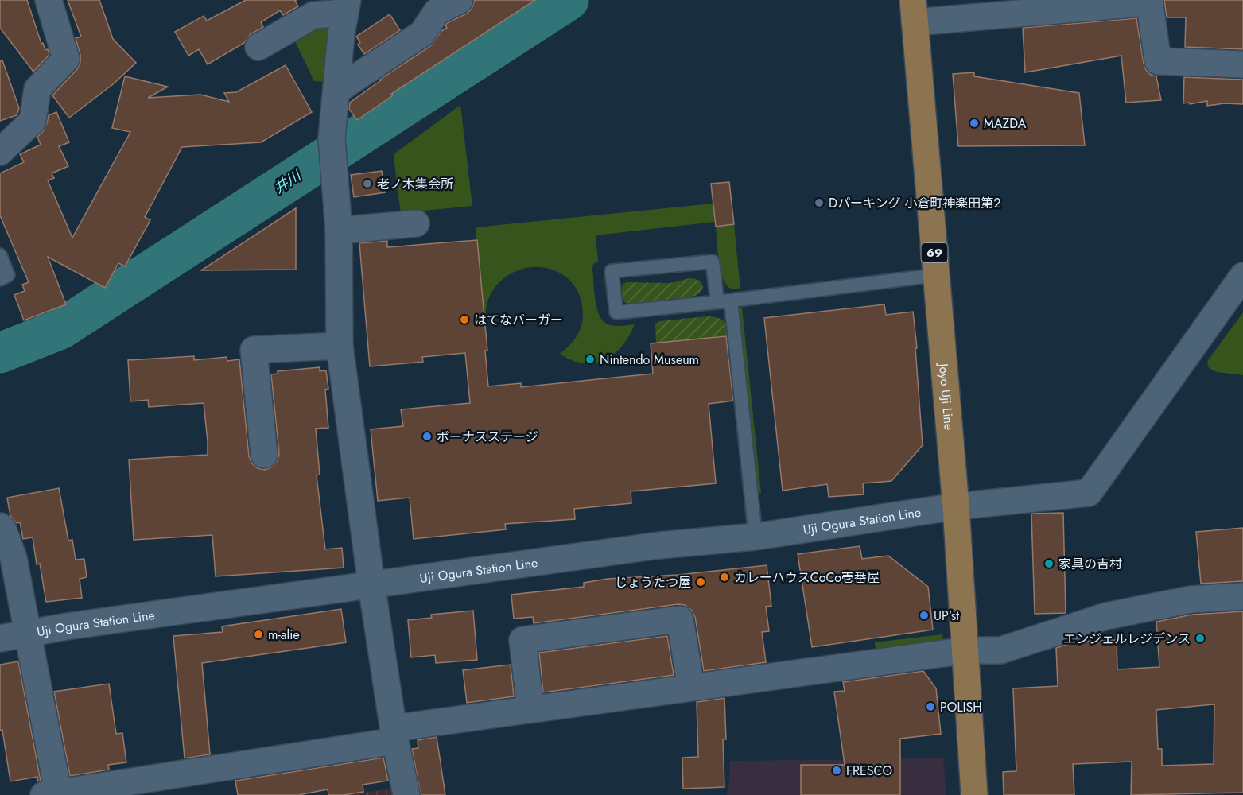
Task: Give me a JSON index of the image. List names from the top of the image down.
{
  "streets": {
    "main road": ["69", "Joyo Uji Line"],
    "street": ["Uji Ogura Station Line"]
  },
  "crossings": [
    ["Joyo Uji Line", "Uji Ogura Station Line"]
  ],
  "water": ["井川"],
  "places": [
    "MAZDA",
    "老ノ木集会所",
    "Dパーキング 小倉町神楽田第2",
    "はてなバーガー",
    "Nintendo Museum",
    "ボーナスステージ",
    "家具の吉村",
    "カレーハウスCoCo壱番屋",
    "じょうたつ屋",
    "UP'st",
    "m-alie",
    "エンジェルレジデンス",
    "POLISH",
    "FRESCO"
  ]
}
